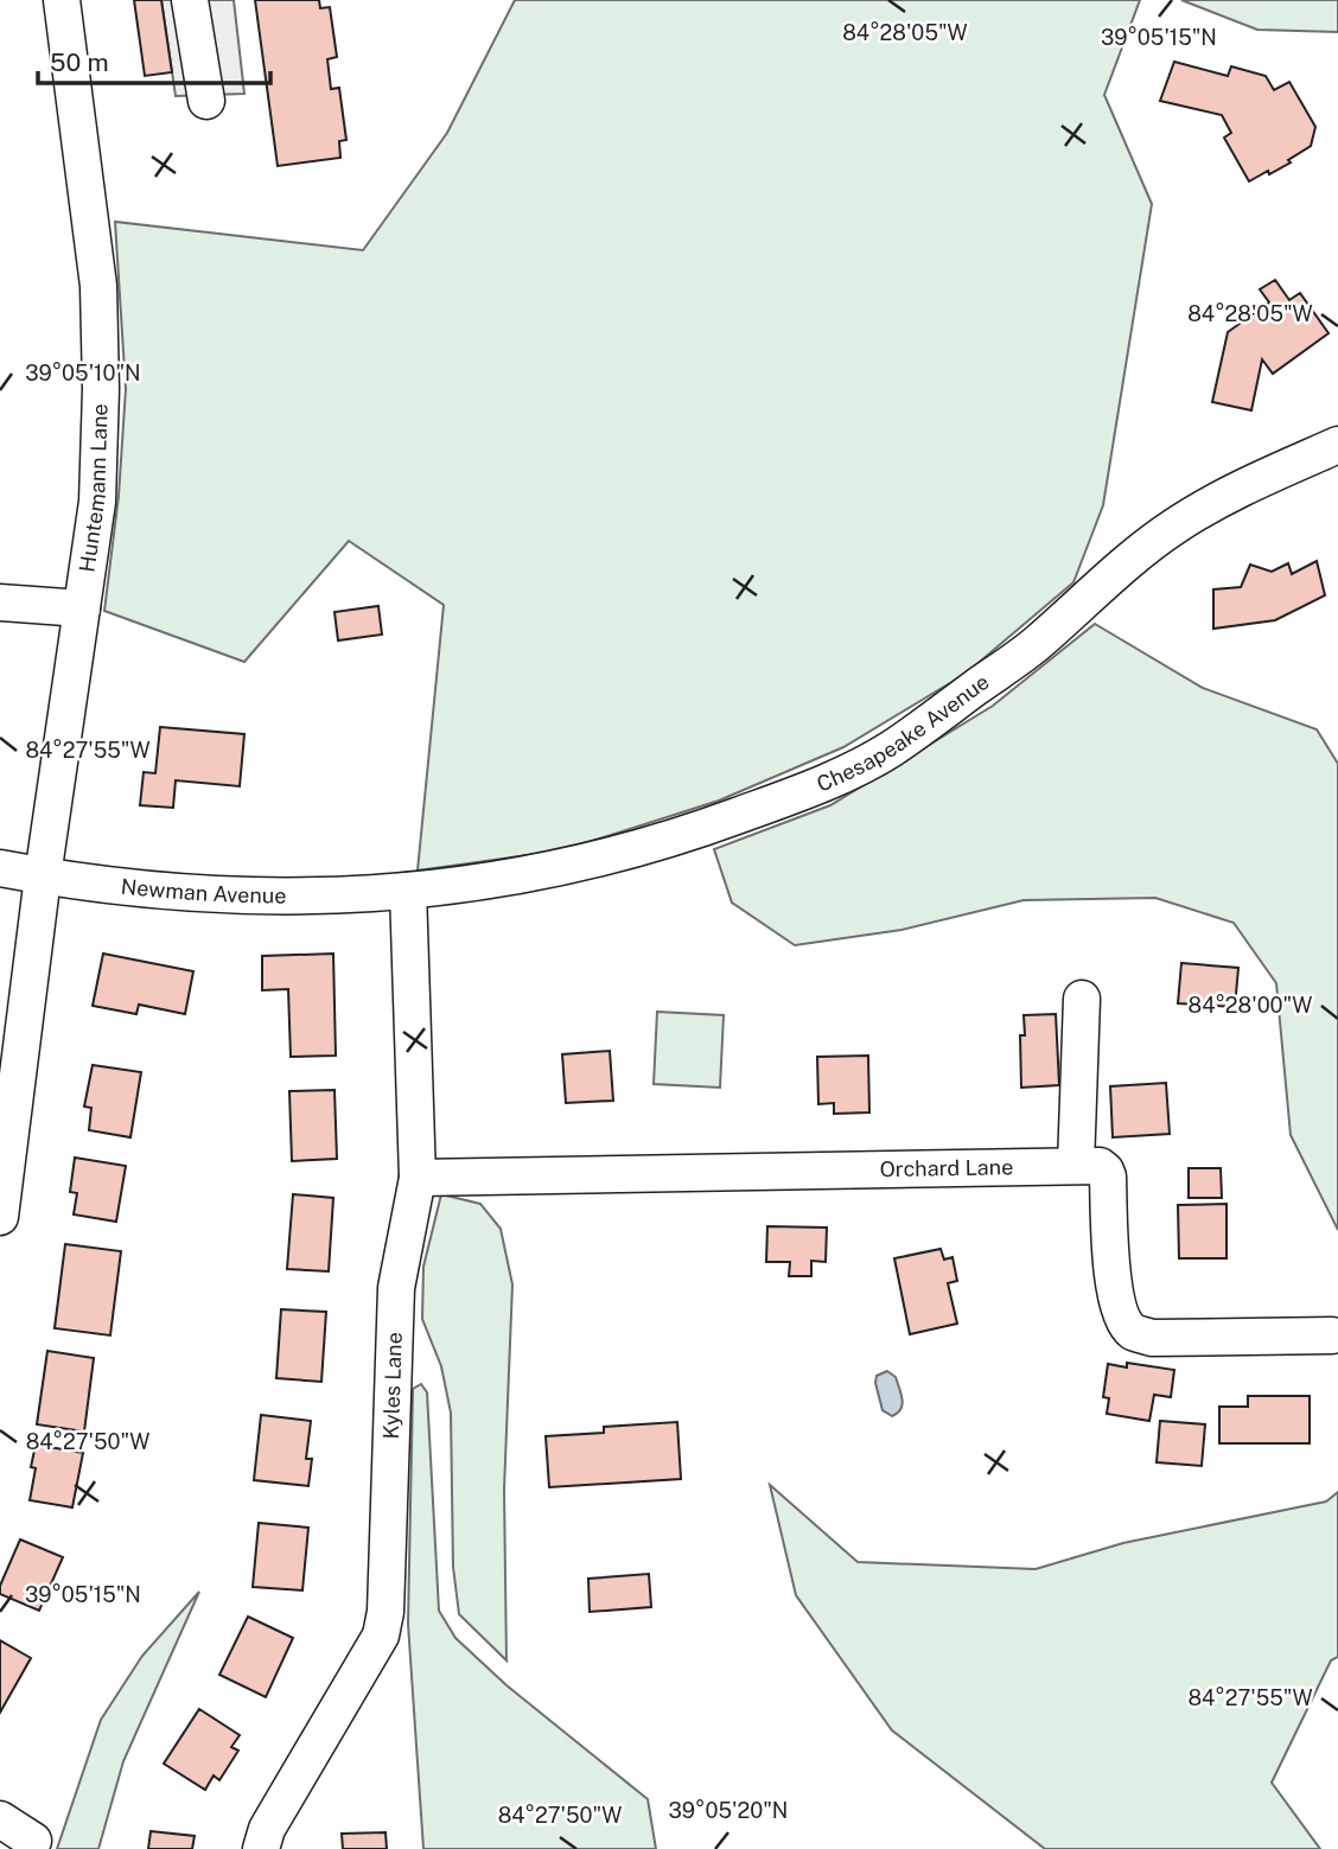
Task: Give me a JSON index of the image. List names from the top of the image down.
{
  "streets": {
    "street": [
      "Huntemann Lane",
      "Chesapeake Avenue",
      "Newman Avenue",
      "Orchard Lane",
      "Kyles Lane"
    ]
  },
  "crossings": [
    ["Huntemann Lane", "Newman Avenue"],
    ["Chesapeake Avenue", "Newman Avenue"],
    ["Chesapeake Avenue", "Kyles Lane"],
    ["Newman Avenue", "Kyles Lane"],
    ["Orchard Lane", "Kyles Lane"]
  ],
  "scale_bar": "50 m",
  "coordinates": [
    "84°28'05\"W",
    "39°05'15\"N",
    "39°05'10\"N",
    "84°27'55\"W",
    "84°28'00\"W",
    "84°27'50\"W",
    "39°05'20\"N"
  ]
}
